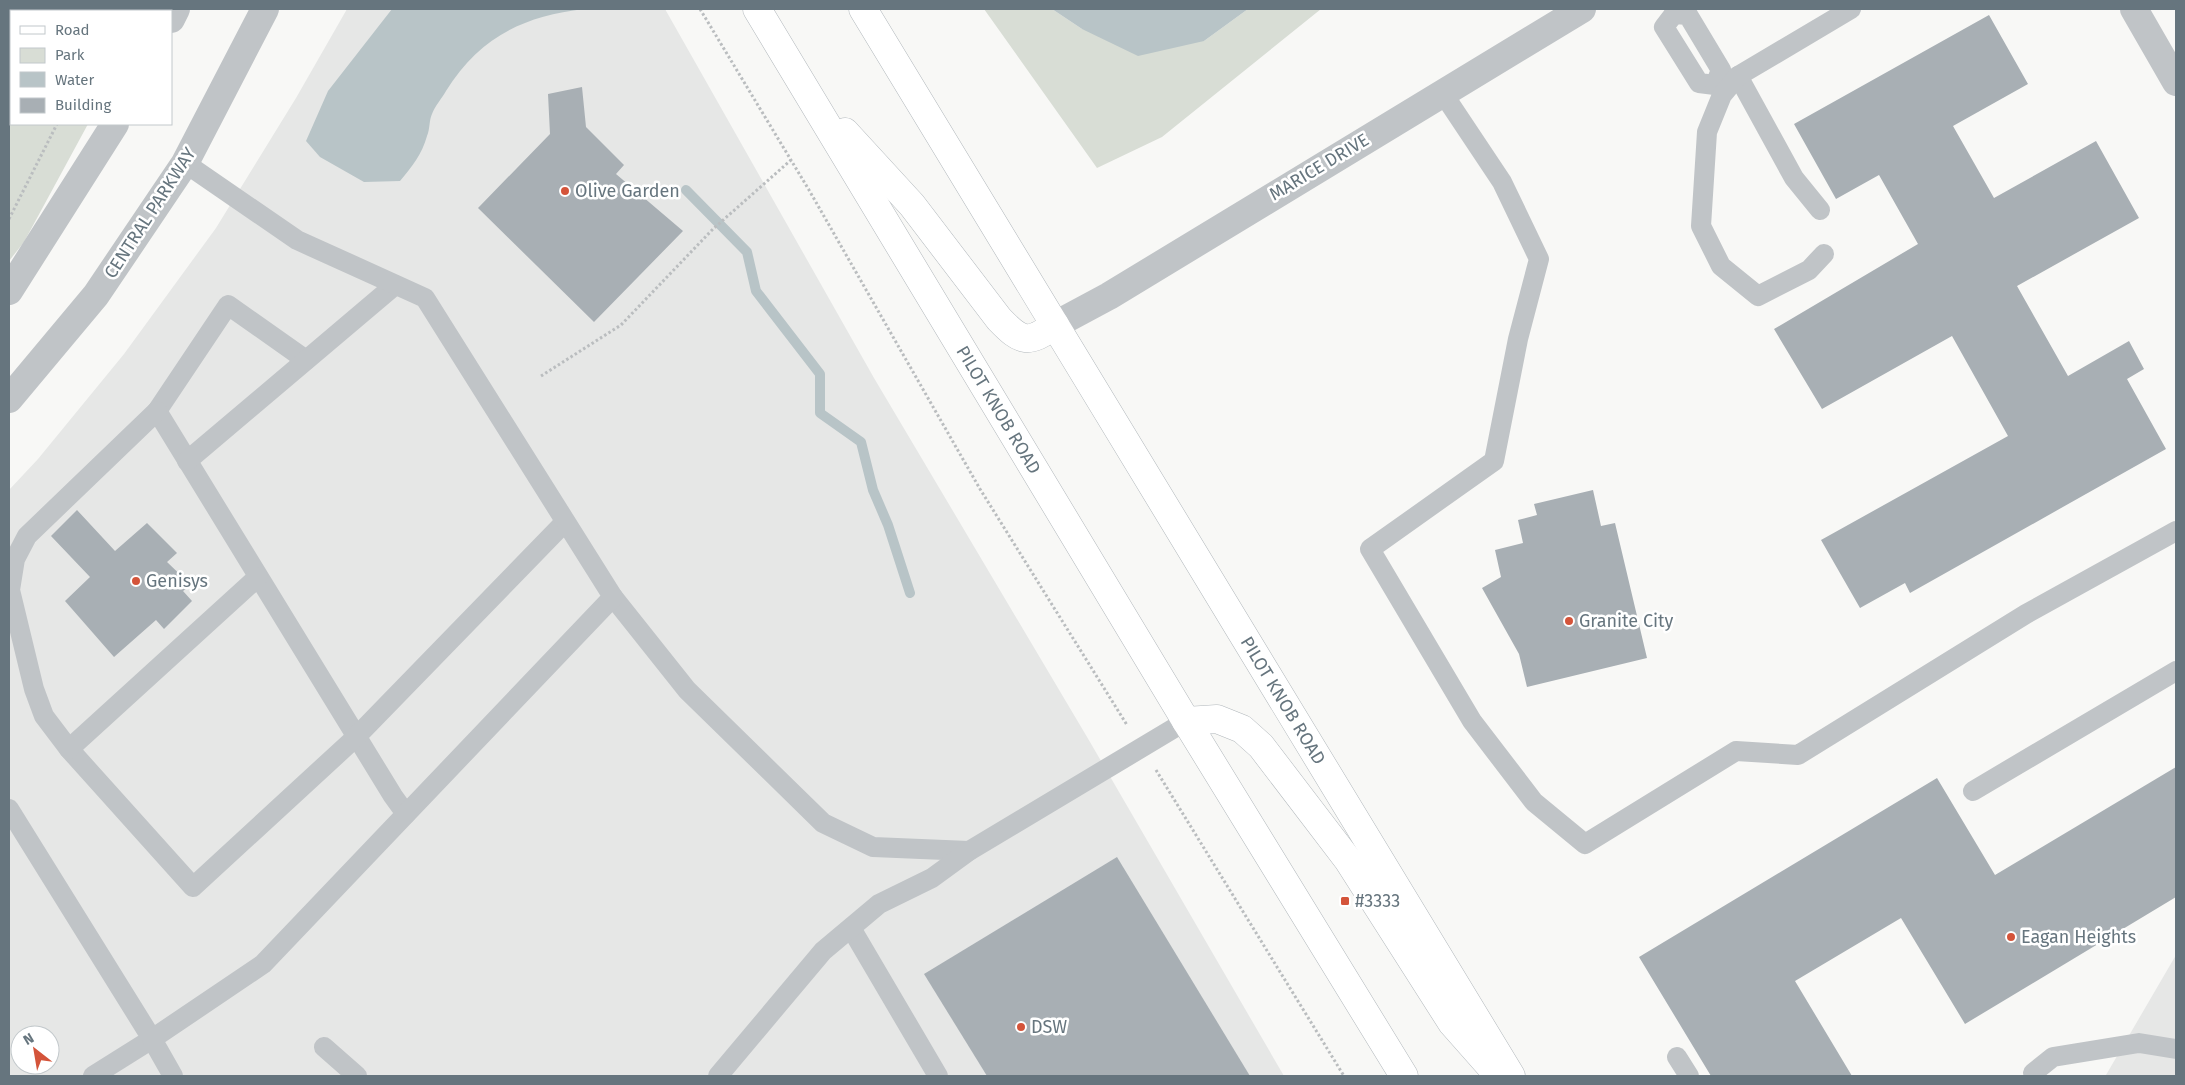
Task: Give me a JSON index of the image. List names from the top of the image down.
{
  "streets": {
    "main road": ["PILOT KNOB ROAD"],
    "street": ["MARICE DRIVE", "CENTRAL PARKWAY"]
  },
  "crossings": [
    ["MARICE DRIVE", "PILOT KNOB ROAD"]
  ],
  "places": {
    "other": [
      "Olive Garden",
      "Genisys",
      "Granite City",
      "Eagan Heights",
      "DSW"
    ],
    "transit": ["#3333"]
  },
  "legend": [
    "Road",
    "Park",
    "Water",
    "Building"
  ],
  "north": "top left"
}
